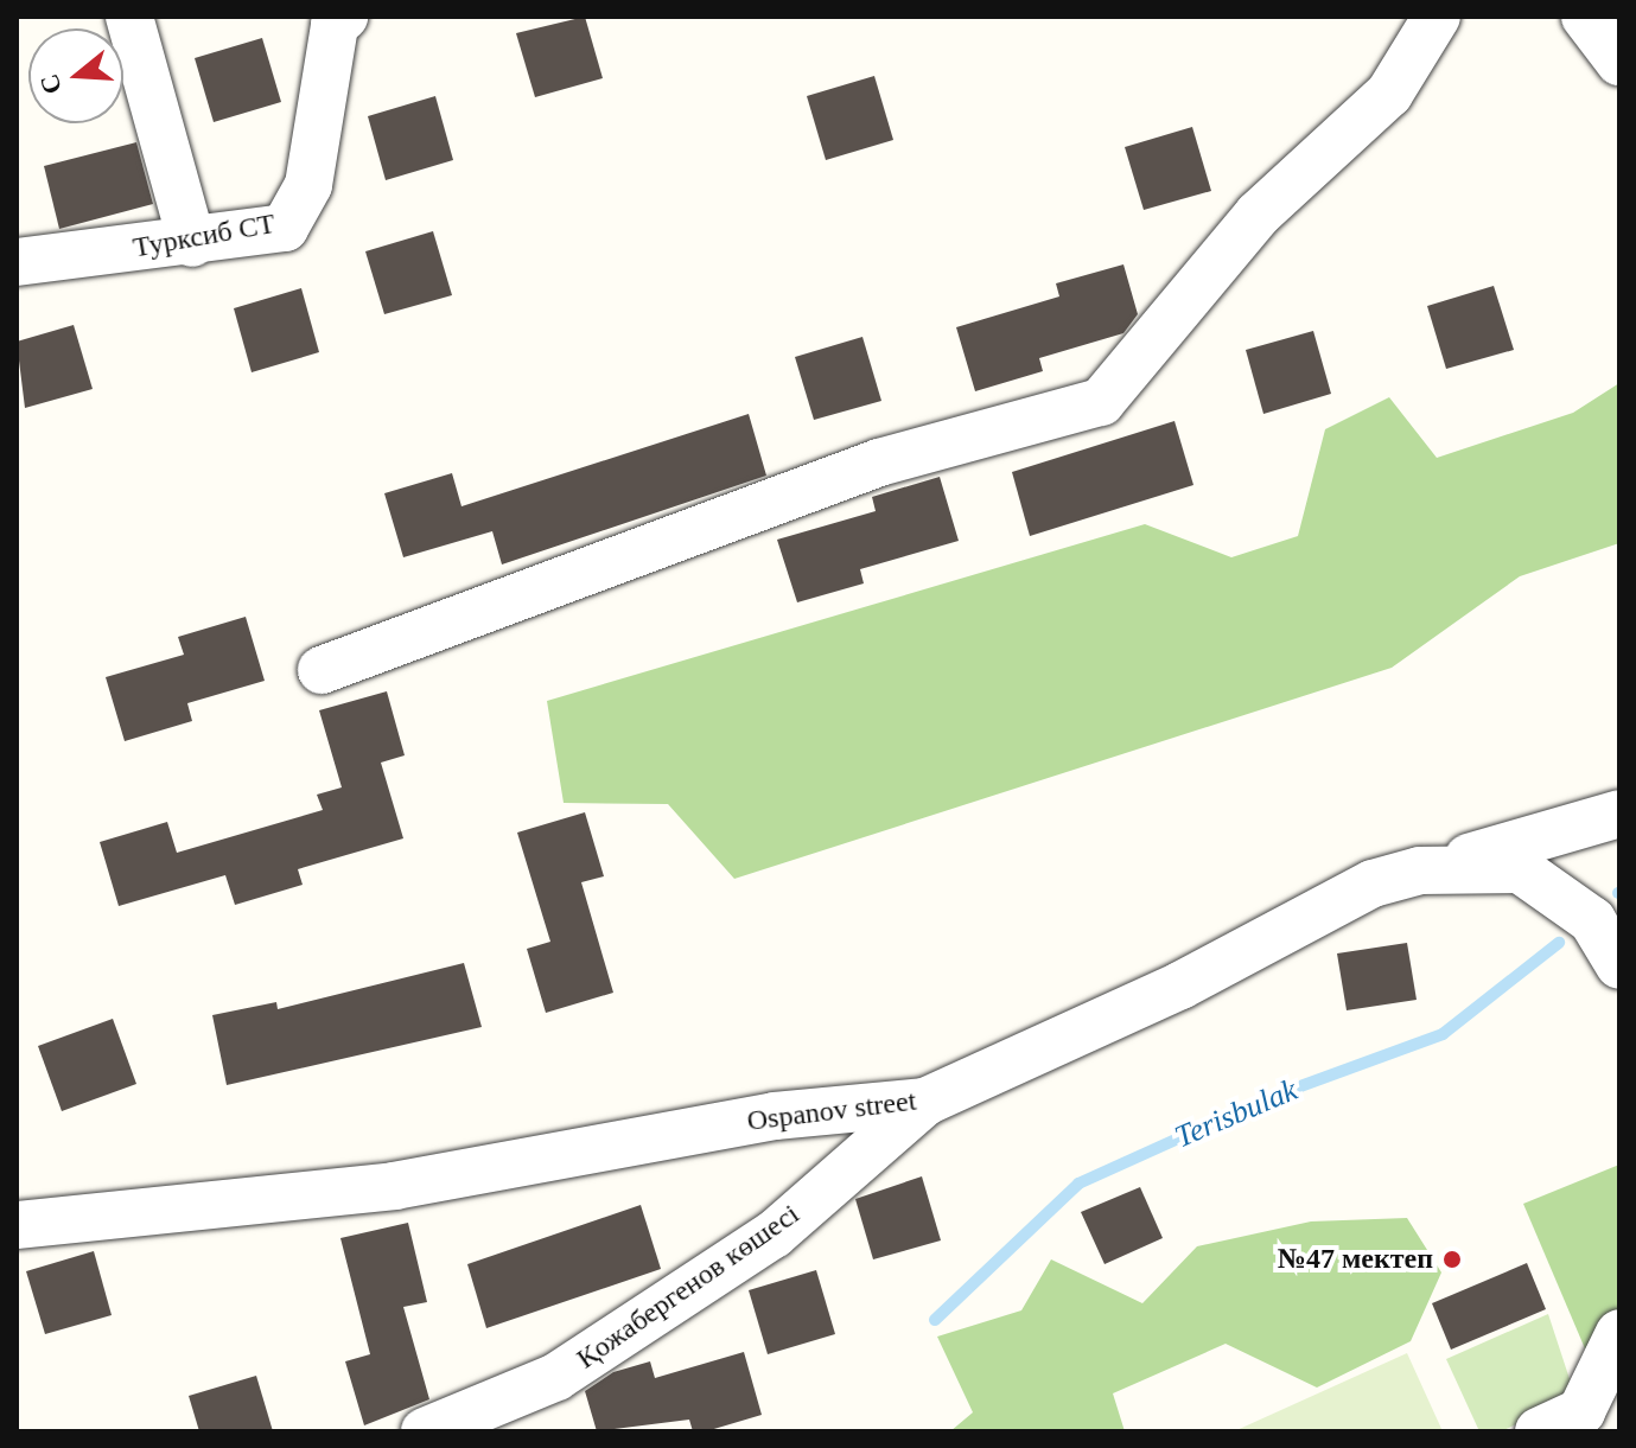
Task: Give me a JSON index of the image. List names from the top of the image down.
{
  "streets": {
    "street": ["Турксиб СТ", "Ospanov street", "Қожабергенов көшесі"]
  },
  "crossings": [
    ["Ospanov street", "Қожабергенов көшесі"]
  ],
  "water": ["Terisbulak"],
  "places": ["№47 мектеп"],
  "north": "left"
}
